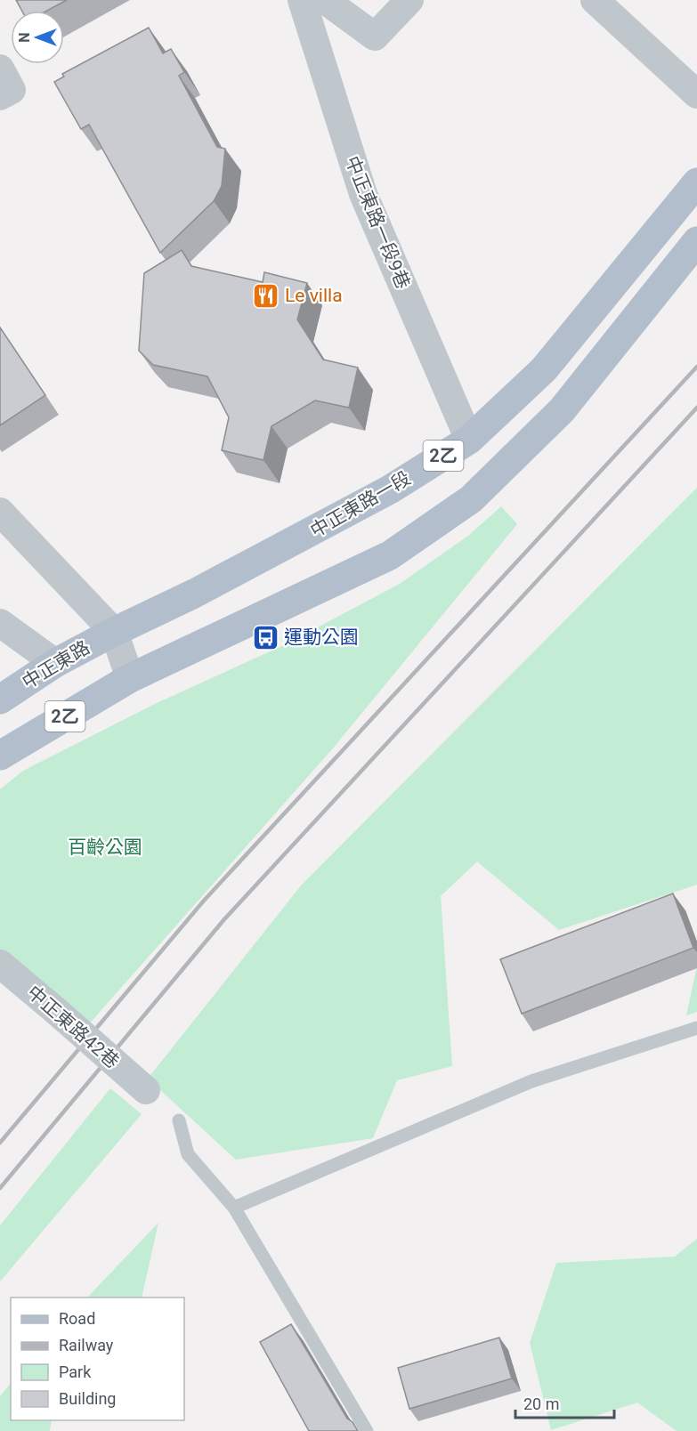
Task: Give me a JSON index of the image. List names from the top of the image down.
{
  "streets": {
    "main road": ["2乙", "中正東路一段", "中正東路"],
    "street": ["中正東路一段9巷", "中正東路42巷"]
  },
  "crossings": [
    ["中正東路一段9巷", "中正東路一段"],
    ["中正東路一段", "中正東路"]
  ],
  "parks": ["百齡公園"],
  "places": {
    "restaurant": ["Le villa"],
    "bus stop": ["運動公園"]
  },
  "legend": [
    "Road",
    "Railway",
    "Park",
    "Building"
  ],
  "scale_bar": "20 m",
  "north": "left"
}
